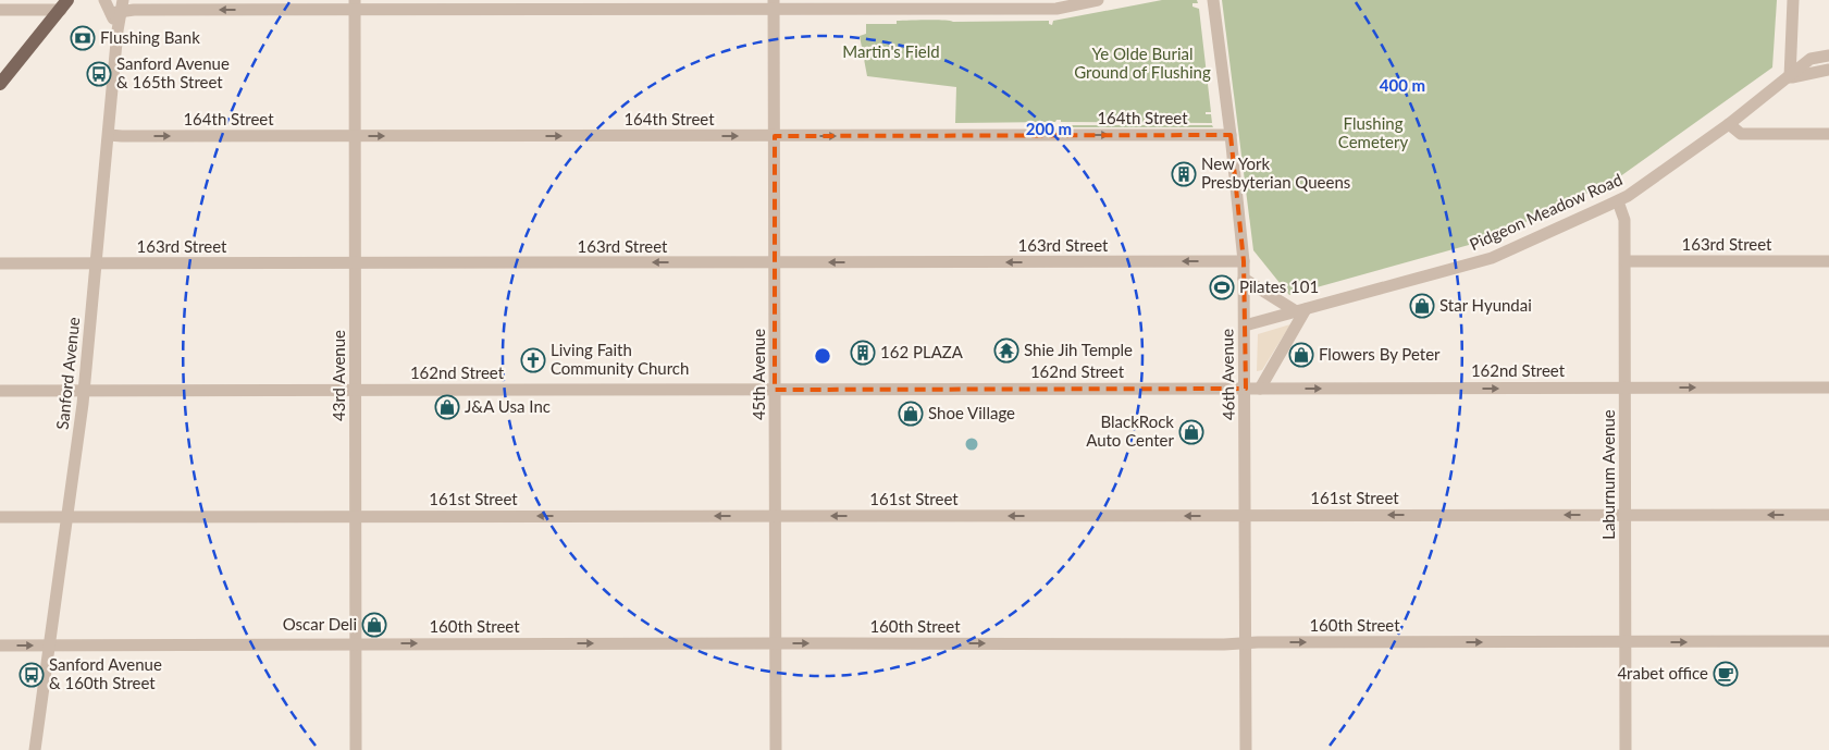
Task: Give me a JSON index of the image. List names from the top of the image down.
{
  "streets": {
    "street": [
      "164th Street",
      "Pidgeon Meadow Road",
      "163rd Street",
      "162nd Street",
      "Sanford Avenue",
      "45th Avenue",
      "46th Avenue",
      "43rd Avenue",
      "Laburnum Avenue",
      "161st Street",
      "160th Street"
    ]
  },
  "crossings": [
    ["164th Street", "Sanford Avenue"],
    ["164th Street", "45th Avenue"],
    ["164th Street", "46th Avenue"],
    ["164th Street", "43rd Avenue"],
    ["Pidgeon Meadow Road", "46th Avenue"],
    ["Pidgeon Meadow Road", "Laburnum Avenue"],
    ["163rd Street", "Sanford Avenue"],
    ["163rd Street", "45th Avenue"],
    ["163rd Street", "46th Avenue"],
    ["163rd Street", "43rd Avenue"],
    ["163rd Street", "Laburnum Avenue"],
    ["162nd Street", "Sanford Avenue"],
    ["162nd Street", "45th Avenue"],
    ["162nd Street", "46th Avenue"],
    ["162nd Street", "43rd Avenue"],
    ["162nd Street", "Laburnum Avenue"],
    ["Sanford Avenue", "161st Street"],
    ["Sanford Avenue", "160th Street"],
    ["45th Avenue", "161st Street"],
    ["45th Avenue", "160th Street"],
    ["46th Avenue", "161st Street"],
    ["46th Avenue", "160th Street"],
    ["43rd Avenue", "161st Street"],
    ["43rd Avenue", "160th Street"],
    ["Laburnum Avenue", "161st Street"],
    ["Laburnum Avenue", "160th Street"]
  ],
  "one_way": [
    "164th Street",
    "163rd Street",
    "161st Street",
    "160th Street"
  ],
  "parks": ["Martin's Field", "Ye Olde Burial Ground of Flushing", "Flushing Cemetery"],
  "places": {
    "bank": ["Flushing Bank"],
    "bus stop": ["Sanford Avenue & 165th Street", "Sanford Avenue & 160th Street"],
    "building": ["New York Presbyterian Queens", "162 PLAZA"],
    "sports": ["Pilates 101"],
    "shop": [
      "Star Hyundai",
      "Flowers By Peter",
      "J&A Usa Inc",
      "Shoe Village",
      "BlackRock Auto Center",
      "Oscar Deli"
    ],
    "temple": ["Shie Jih Temple"],
    "church": ["Living Faith Community Church"],
    "cafe": ["4rabet office"]
  },
  "rings": ["400 m", "200 m"]
}
